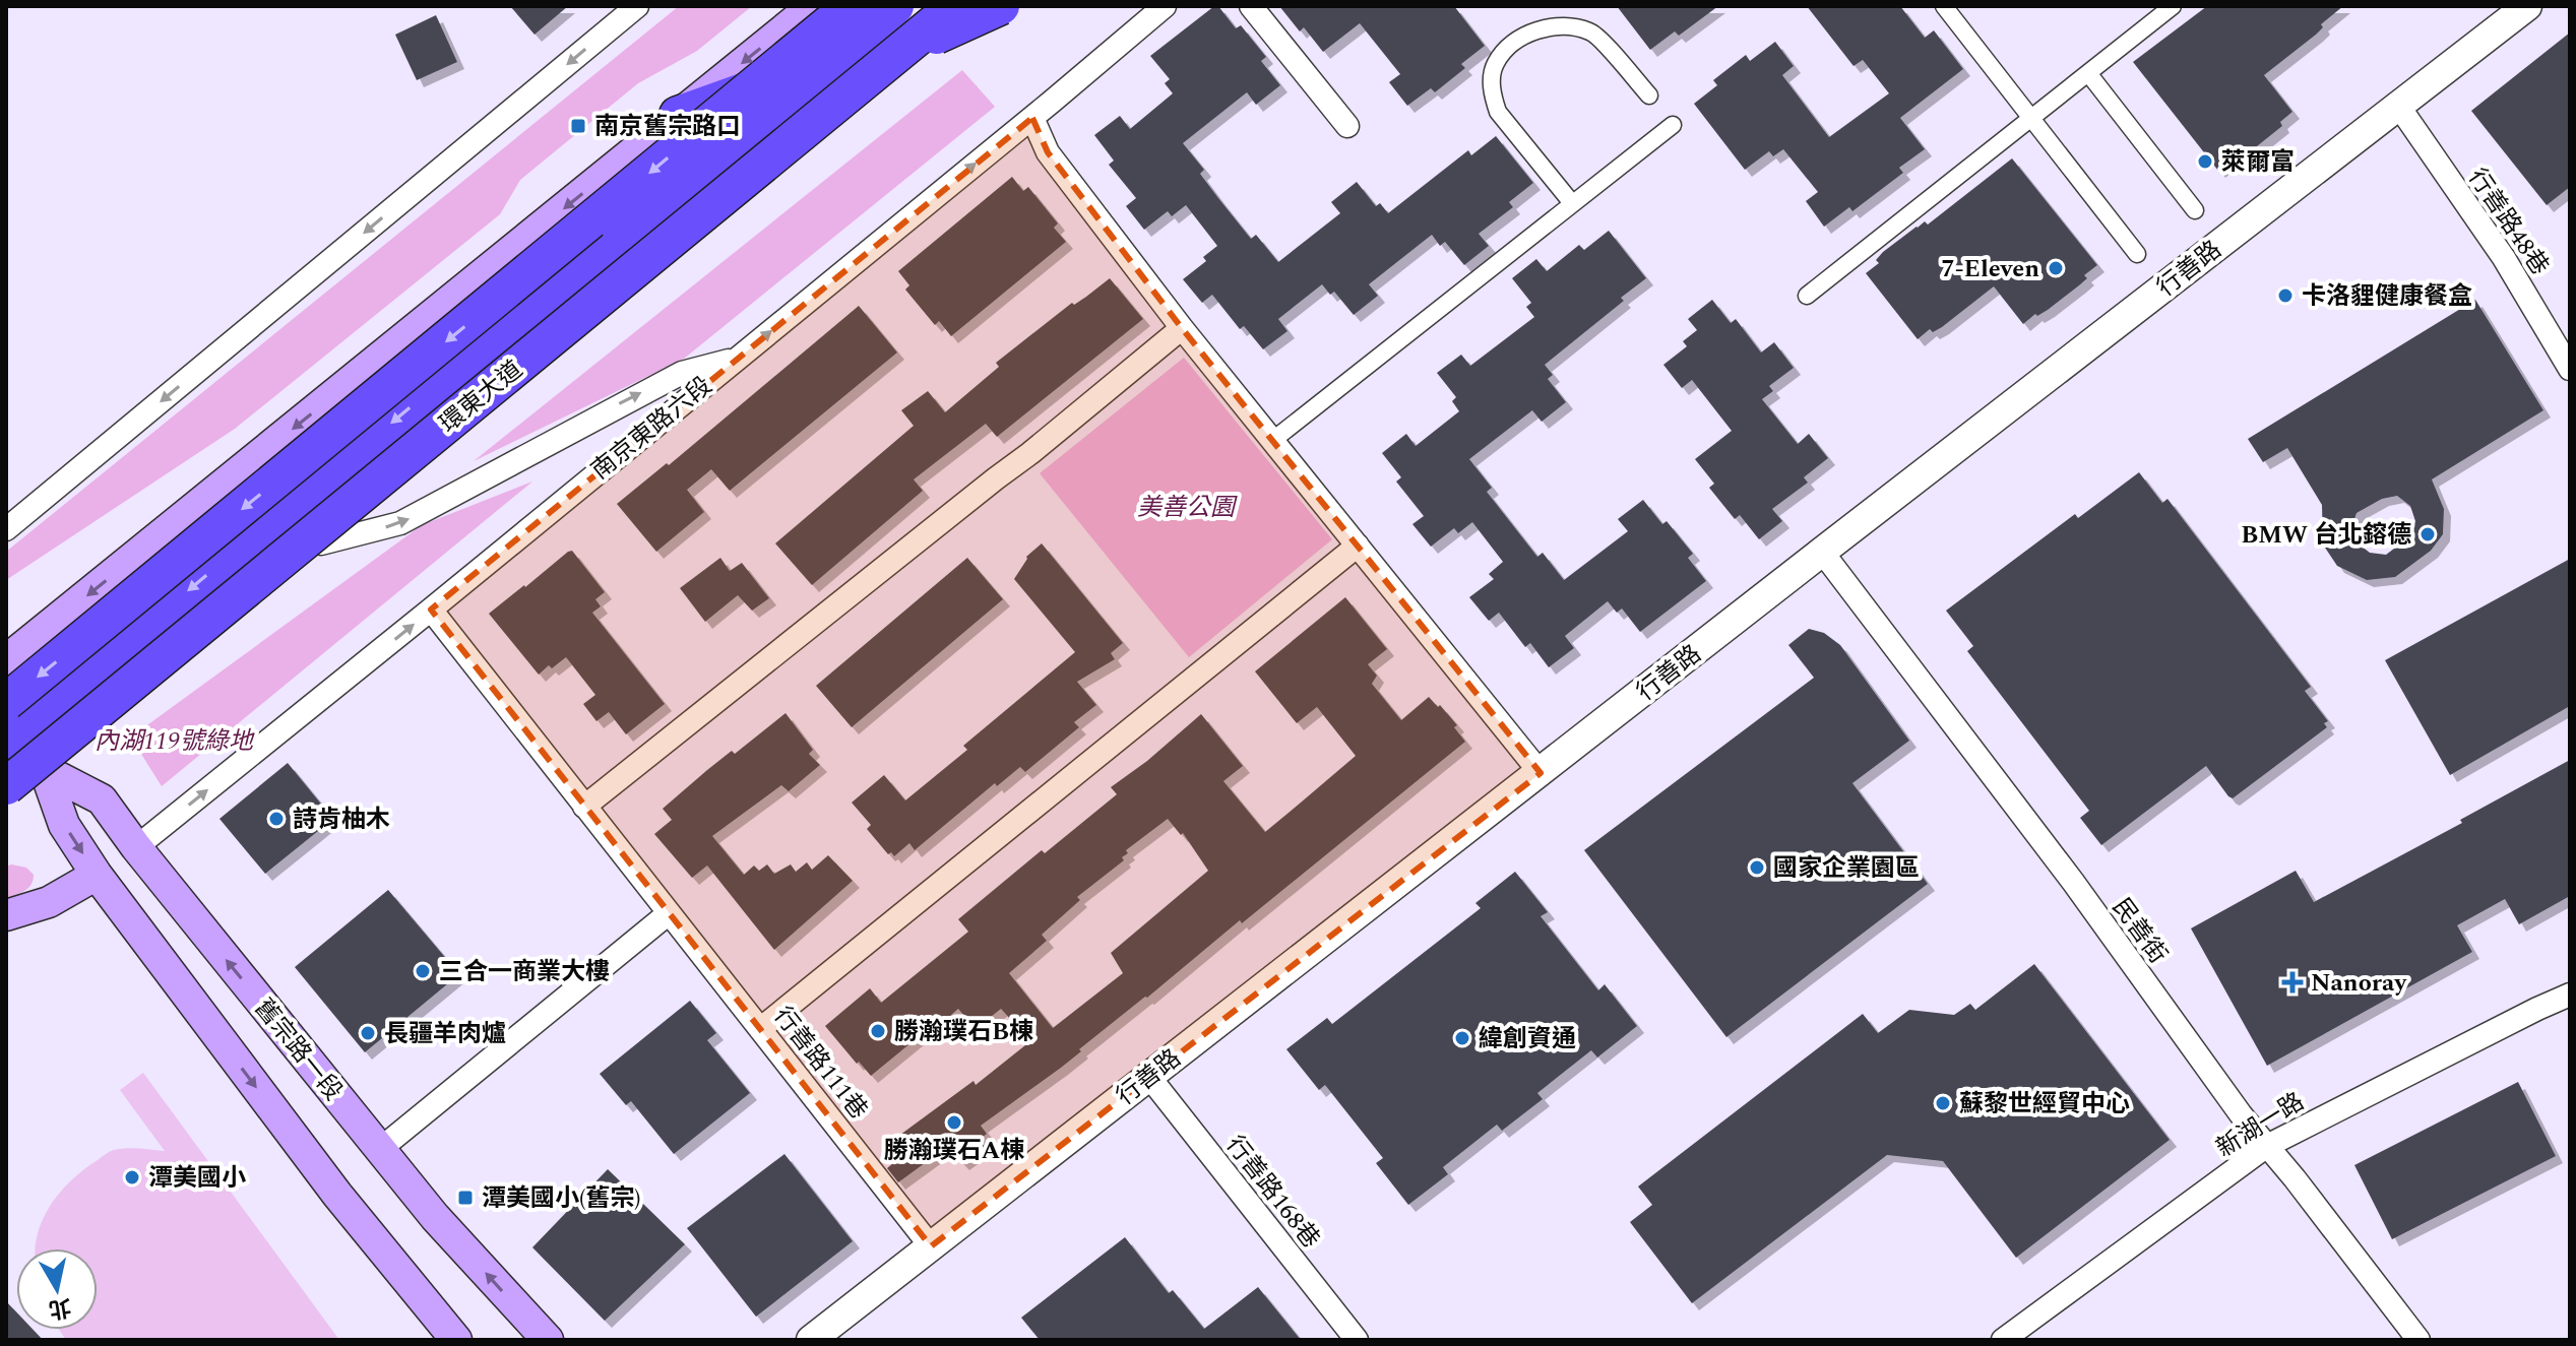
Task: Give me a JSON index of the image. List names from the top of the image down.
{
  "streets": {
    "highway": ["環東大道"],
    "main road": ["舊宗路一段"],
    "street": [
      "行善路48巷",
      "行善路",
      "南京東路六段",
      "民善街",
      "行善路111巷",
      "新湖一路",
      "行善路168巷"
    ]
  },
  "crossings": [
    ["行善路48巷", "行善路"],
    ["行善路", "民善街"],
    ["行善路", "行善路111巷"],
    ["行善路", "行善路168巷"],
    ["南京東路六段", "舊宗路一段"],
    ["南京東路六段", "行善路111巷"],
    ["民善街", "新湖一路"]
  ],
  "one_way": ["南京東路六段"],
  "parks": ["美善公園", "內湖119號綠地"],
  "places": {
    "transit": ["南京舊宗路口", "潭美國小(舊宗)"],
    "other": [
      "萊爾富",
      "7-Eleven",
      "卡洛貍健康餐盒",
      "BMW 台北鎔德",
      "詩肯柚木",
      "國家企業園區",
      "三合一商業大樓",
      "勝瀚璞石B棟",
      "長疆羊肉爐",
      "緯創資通",
      "蘇黎世經貿中心",
      "勝瀚璞石A棟",
      "潭美國小"
    ],
    "health": ["Nanoray"]
  },
  "north": "bottom"
}
